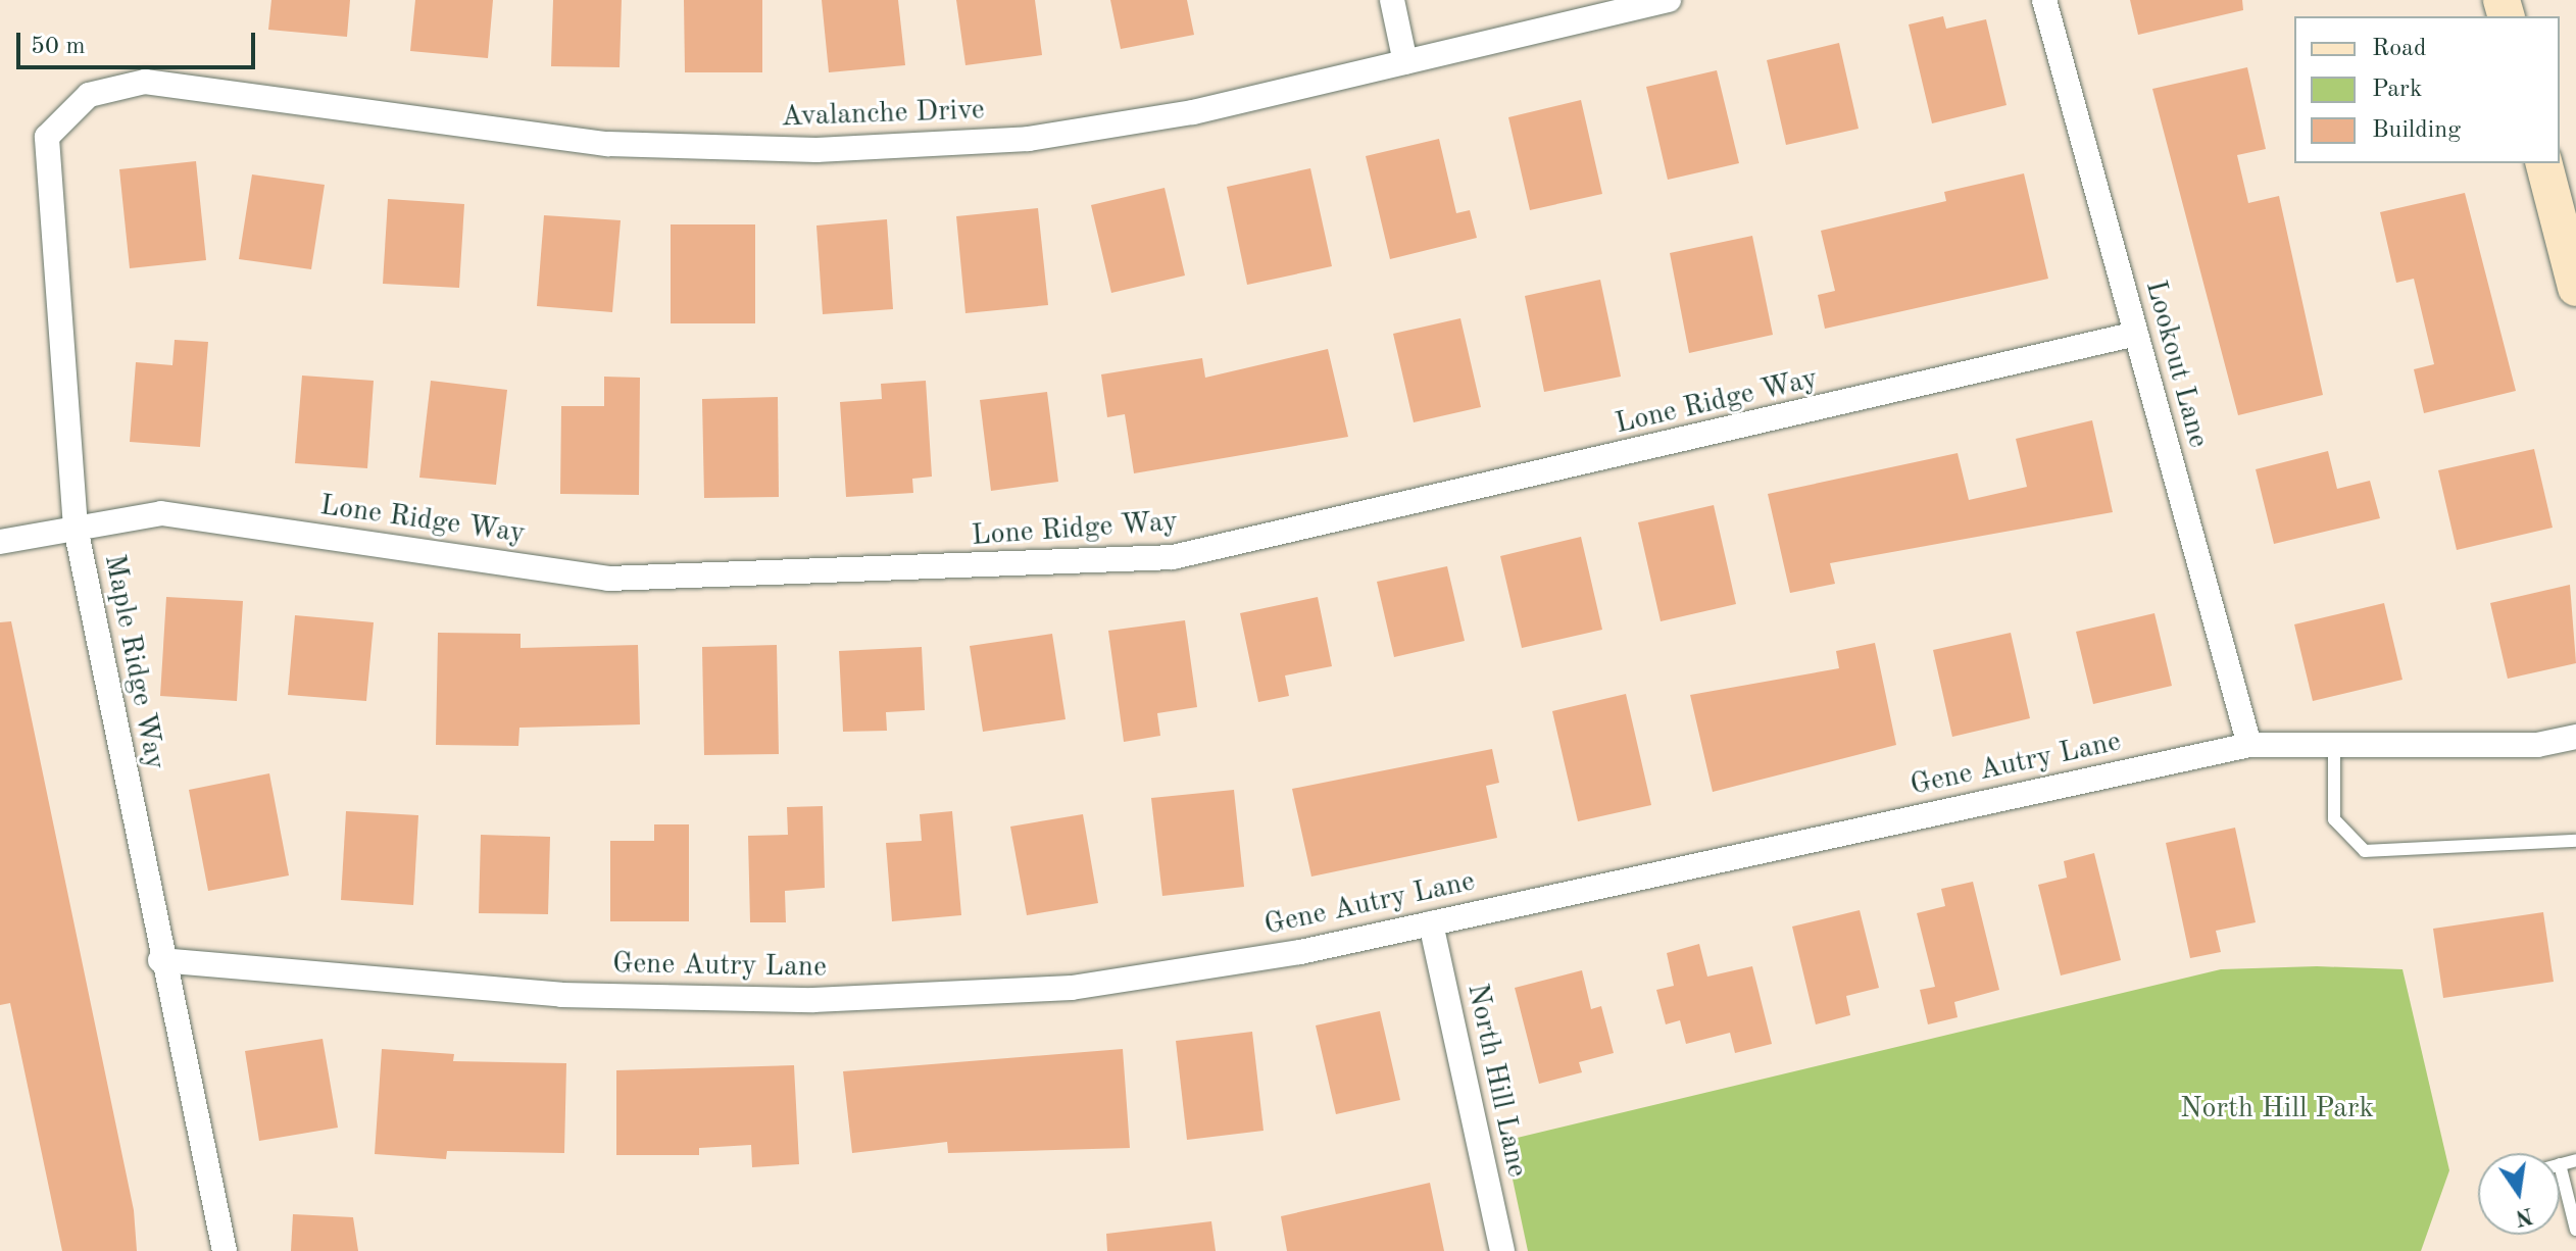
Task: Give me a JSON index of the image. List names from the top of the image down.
{
  "streets": {
    "street": [
      "Avalanche Drive",
      "Lookout Lane",
      "Lone Ridge Way",
      "Maple Ridge Way",
      "Gene Autry Lane",
      "North Hill Lane"
    ]
  },
  "crossings": [
    ["Avalanche Drive", "Maple Ridge Way"],
    ["Lookout Lane", "Lone Ridge Way"],
    ["Lookout Lane", "Gene Autry Lane"],
    ["Lone Ridge Way", "Maple Ridge Way"],
    ["Maple Ridge Way", "Gene Autry Lane"],
    ["Gene Autry Lane", "North Hill Lane"]
  ],
  "parks": ["North Hill Park"],
  "legend": ["Road", "Park", "Building"],
  "scale_bar": "50 m",
  "north": "bottom"
}
